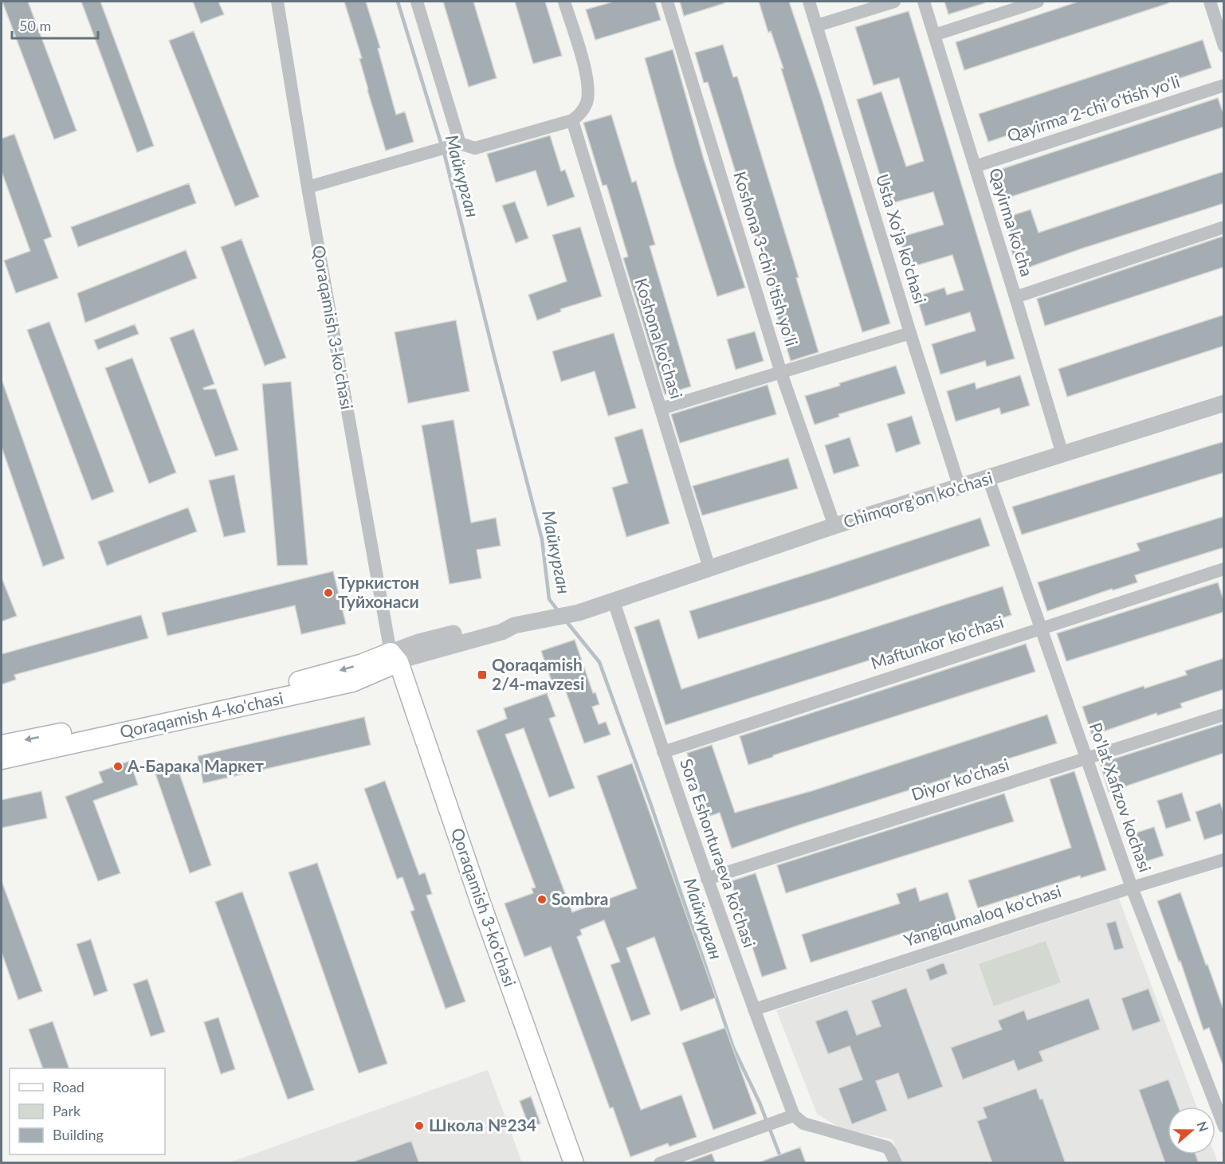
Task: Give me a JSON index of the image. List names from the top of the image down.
{
  "streets": {
    "main road": ["Qoraqamish 3-ko'chasi", "Qoraqamish 4-ko'chasi"],
    "street": [
      "Qayirma 2-chi o'tish yo'li",
      "Qayirma ko'cha",
      "Usta Xo'ja ko'chasi",
      "Koshona 3-chi o'tish yo'li",
      "Koshona ko'chasi",
      "Chimqorg'on ko'chasi",
      "Maftunkor ko'chasi",
      "Diyor ko'chasi",
      "Po'lat Xafizov kochasi",
      "Sora Eshonturaeva ko'chasi",
      "Yangiqumaloq ko'chasi"
    ]
  },
  "crossings": [
    ["Qayirma 2-chi o'tish yo'li", "Qayirma ko'cha"],
    ["Qayirma ko'cha", "Chimqorg'on ko'chasi"],
    ["Usta Xo'ja ko'chasi", "Chimqorg'on ko'chasi"],
    ["Koshona 3-chi o'tish yo'li", "Chimqorg'on ko'chasi"],
    ["Qoraqamish 3-ko'chasi", "Chimqorg'on ko'chasi"],
    ["Qoraqamish 3-ko'chasi", "Qoraqamish 4-ko'chasi"],
    ["Koshona ko'chasi", "Chimqorg'on ko'chasi"],
    ["Chimqorg'on ko'chasi", "Qoraqamish 4-ko'chasi"],
    ["Chimqorg'on ko'chasi", "Po'lat Xafizov kochasi"],
    ["Chimqorg'on ko'chasi", "Sora Eshonturaeva ko'chasi"],
    ["Maftunkor ko'chasi", "Po'lat Xafizov kochasi"],
    ["Maftunkor ko'chasi", "Sora Eshonturaeva ko'chasi"],
    ["Diyor ko'chasi", "Po'lat Xafizov kochasi"],
    ["Diyor ko'chasi", "Sora Eshonturaeva ko'chasi"],
    ["Po'lat Xafizov kochasi", "Yangiqumaloq ko'chasi"],
    ["Sora Eshonturaeva ko'chasi", "Yangiqumaloq ko'chasi"]
  ],
  "water": ["Майкурган"],
  "places": {
    "other": [
      "Туркистон Туйхонаси",
      "А-Барака Маркет",
      "Sombra",
      "Школа №234"
    ],
    "transit": ["Qoraqamish 2/4-mavzesi"]
  },
  "legend": ["Road", "Park", "Building"],
  "scale_bar": "50 m",
  "north": "right"
}
